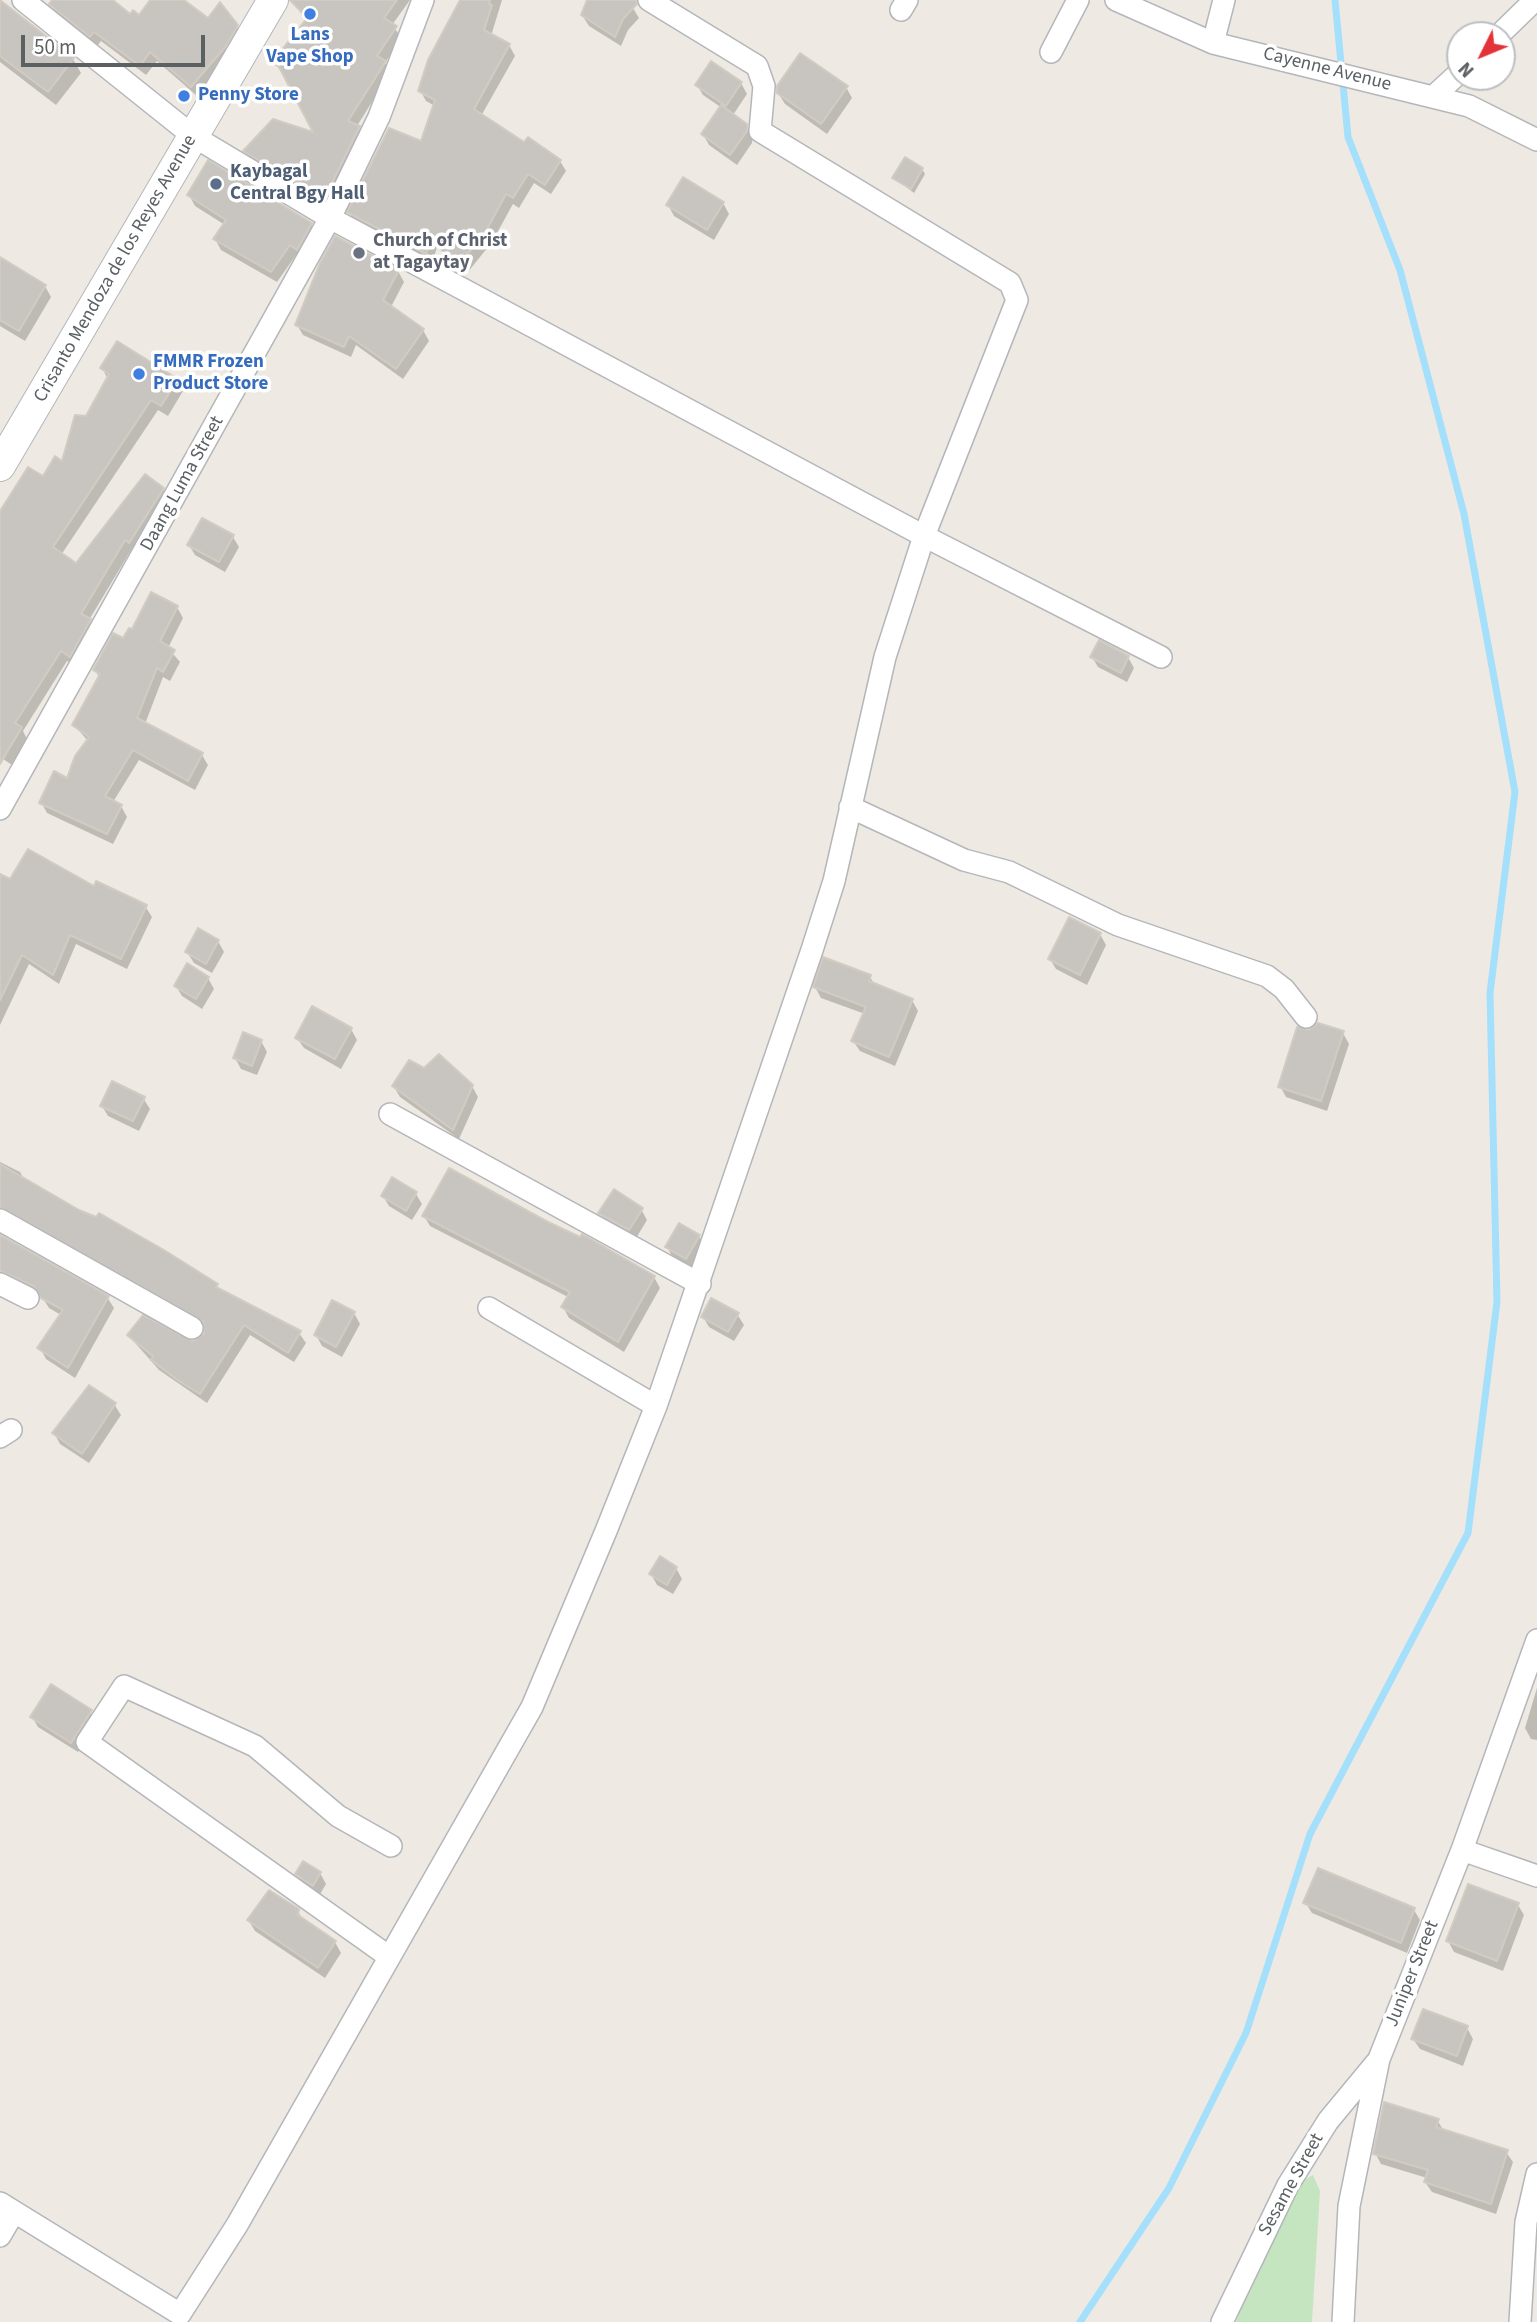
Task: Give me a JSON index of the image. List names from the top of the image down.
{
  "streets": {
    "main road": ["Crisanto Mendoza de los Reyes Avenue"],
    "street": [
      "Cayenne Avenue",
      "Daang Luma Street",
      "Juniper Street",
      "Sesame Street"
    ]
  },
  "crossings": [
    ["Juniper Street", "Sesame Street"]
  ],
  "places": [
    "Lans Vape Shop",
    "Penny Store",
    "Kaybagal Central Bgy Hall",
    "Church of Christ at Tagaytay",
    "FMMR Frozen Product Store"
  ],
  "scale_bar": "50 m",
  "north": "bottom left"
}
